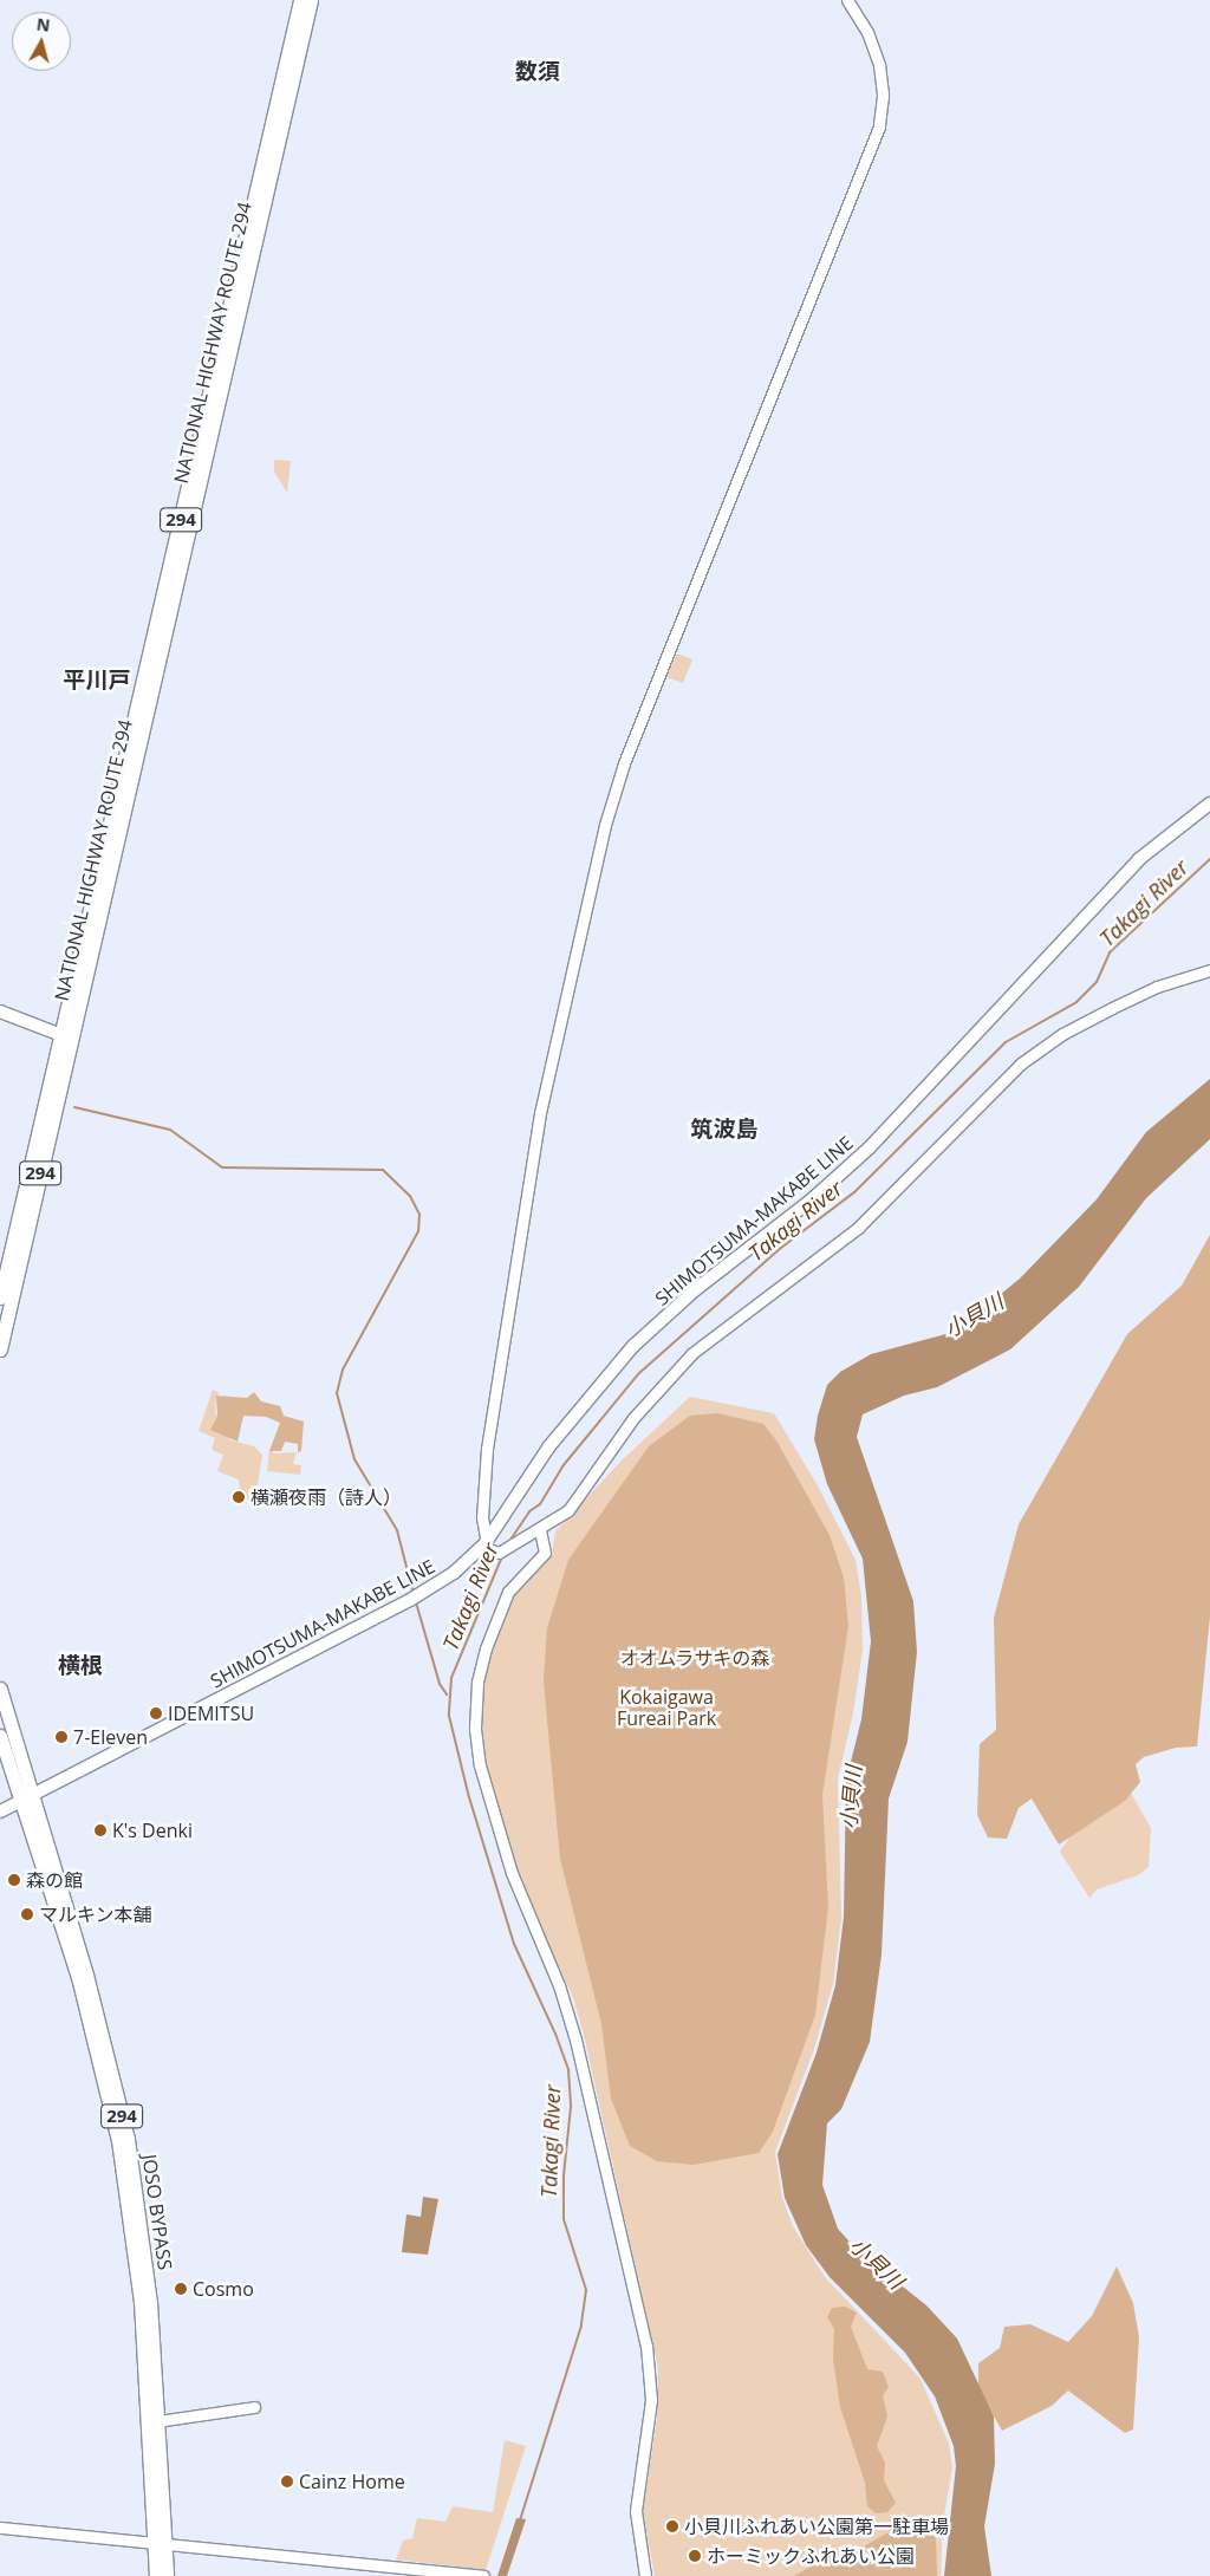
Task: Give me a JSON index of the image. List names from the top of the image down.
{
  "streets": {
    "highway": ["NATIONAL HIGHWAY ROUTE 294", "294", "JOSO BYPASS"],
    "main road": ["SHIMOTSUMA-MAKABE LINE"]
  },
  "crossings": [
    ["294", "SHIMOTSUMA-MAKABE LINE"],
    ["294", "JOSO BYPASS"],
    ["SHIMOTSUMA-MAKABE LINE", "JOSO BYPASS"]
  ],
  "districts": [
    "数須",
    "平川戸",
    "筑波島",
    "横根"
  ],
  "water": ["Takagi River", "小貝川"],
  "parks": ["オオムラサキの森", "Kokaigawa Fureai Park"],
  "places": [
    "横瀬夜雨（詩人）",
    "IDEMITSU",
    "7-Eleven",
    "K's Denki",
    "森の館",
    "マルキン本舗",
    "Cosmo",
    "Cainz Home",
    "小貝川ふれあい公園第一駐車場",
    "ホーミックふれあい公園"
  ],
  "north": "top"
}
